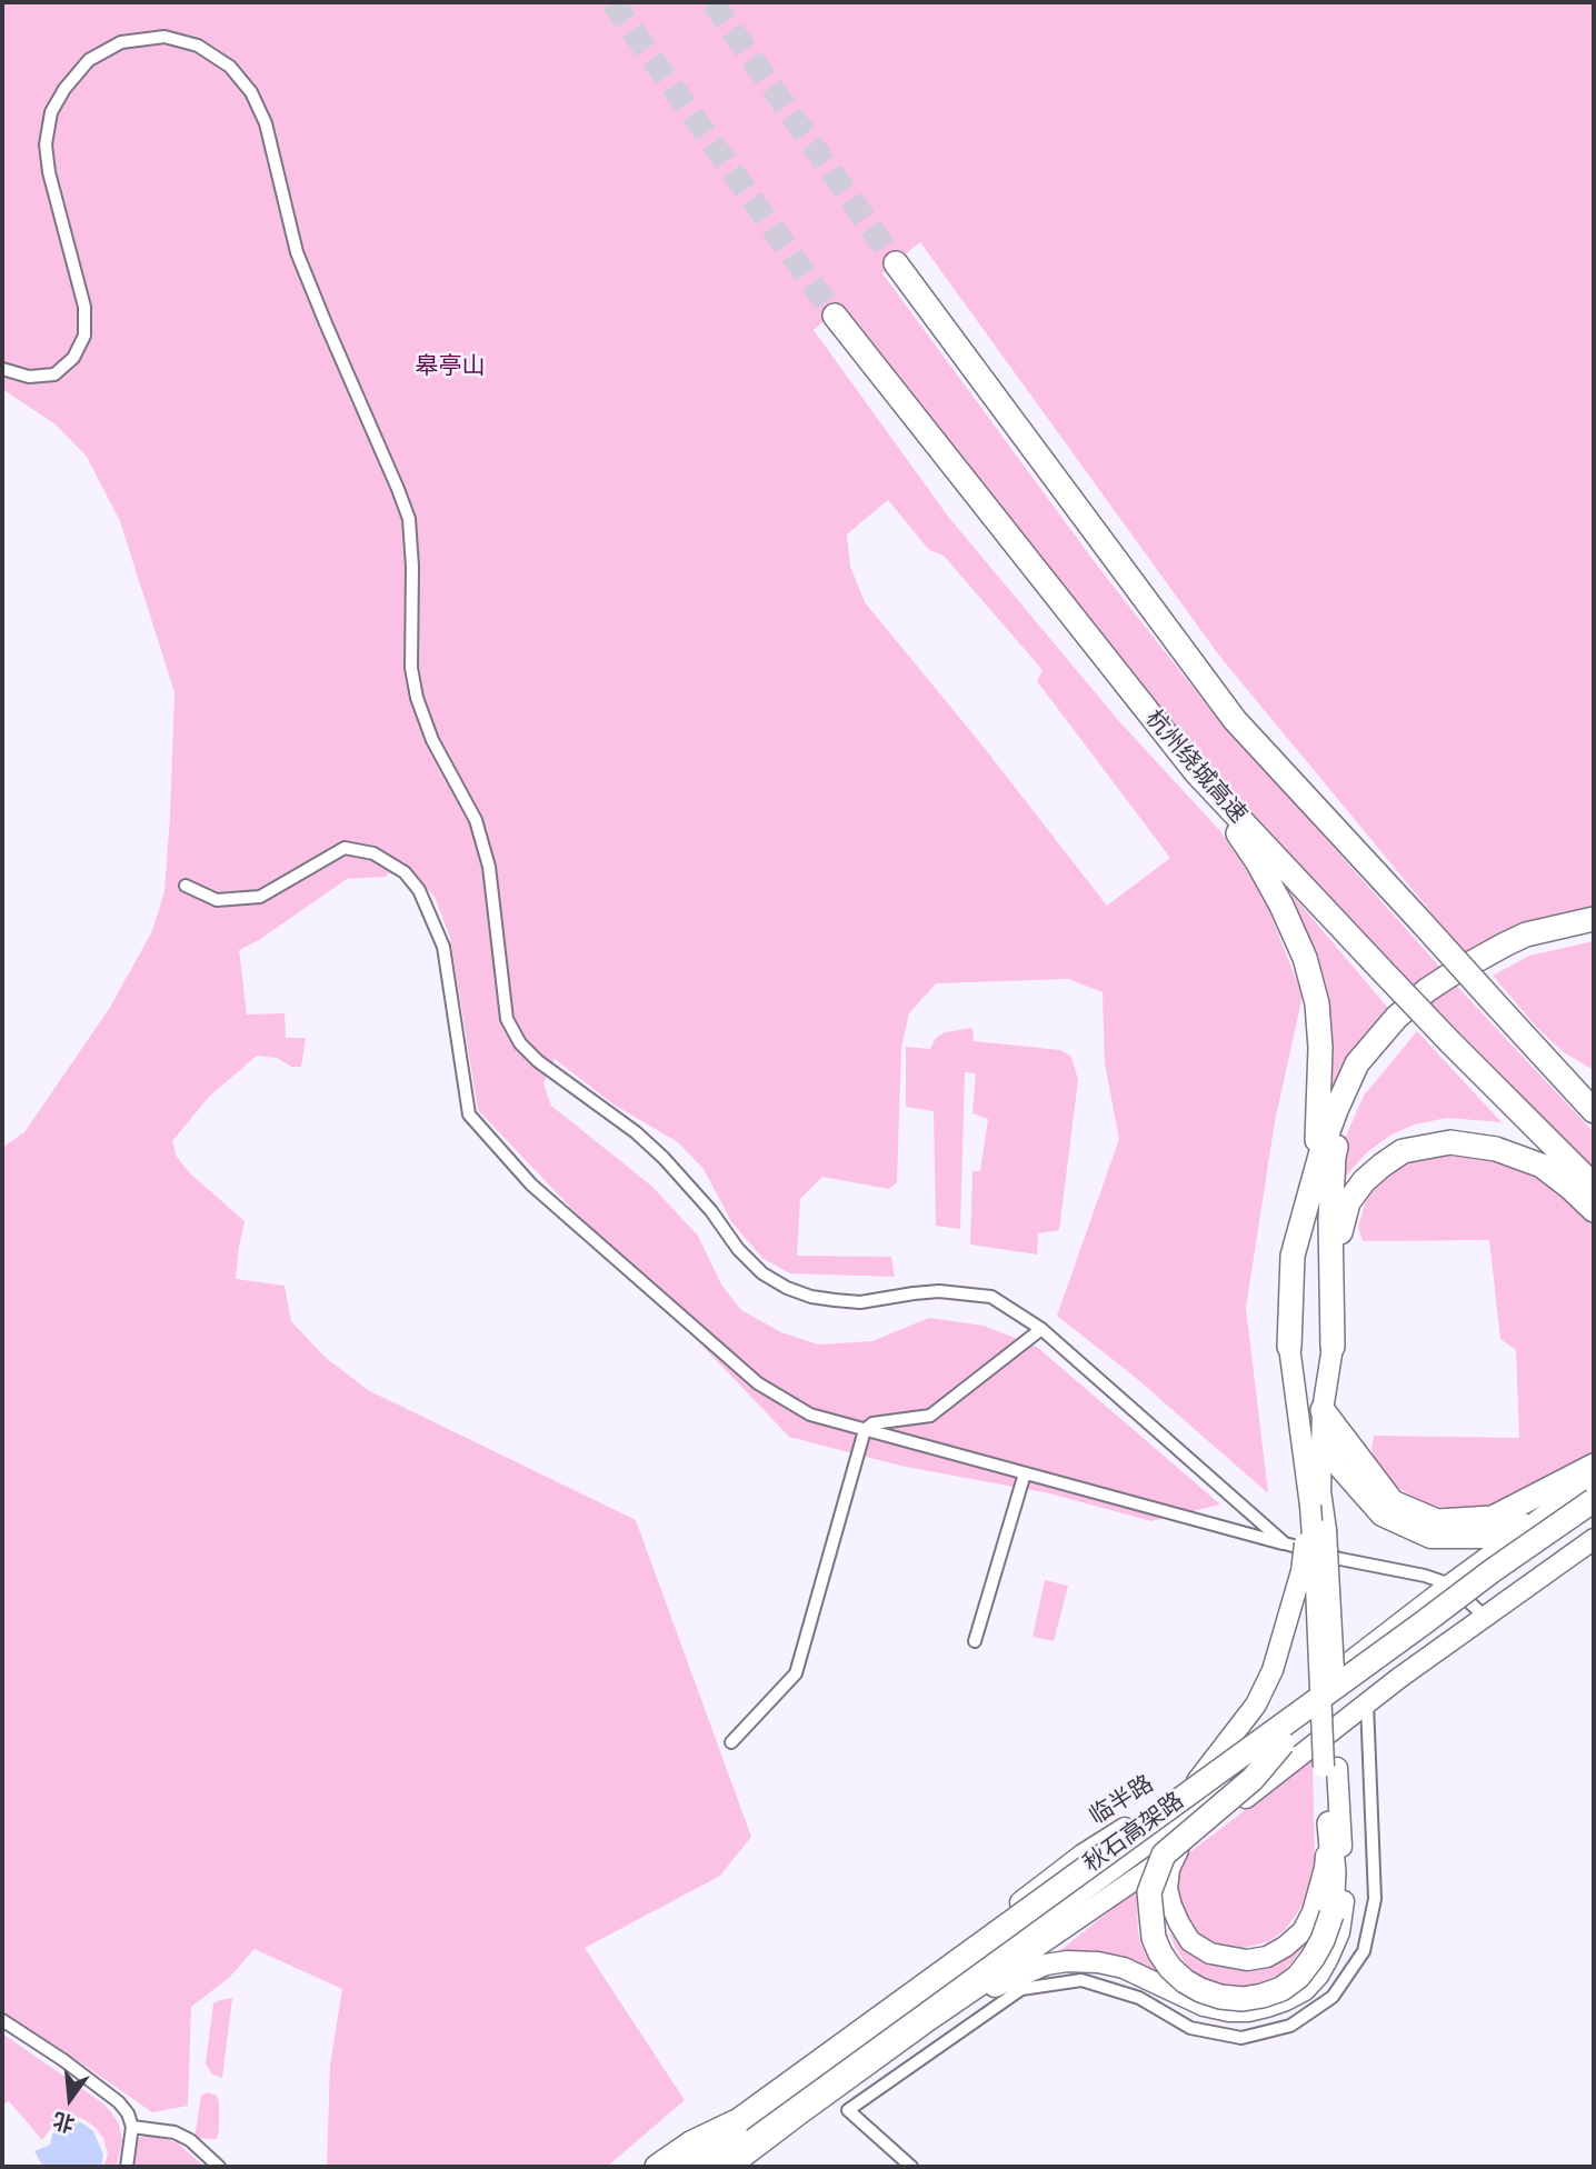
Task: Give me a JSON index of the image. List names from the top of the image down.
{
  "streets": {
    "highway": ["杭州绕城高速", "秋石高架路"],
    "main road": ["临半路"]
  },
  "parks": ["皋亭山"],
  "north": "bottom"
}
